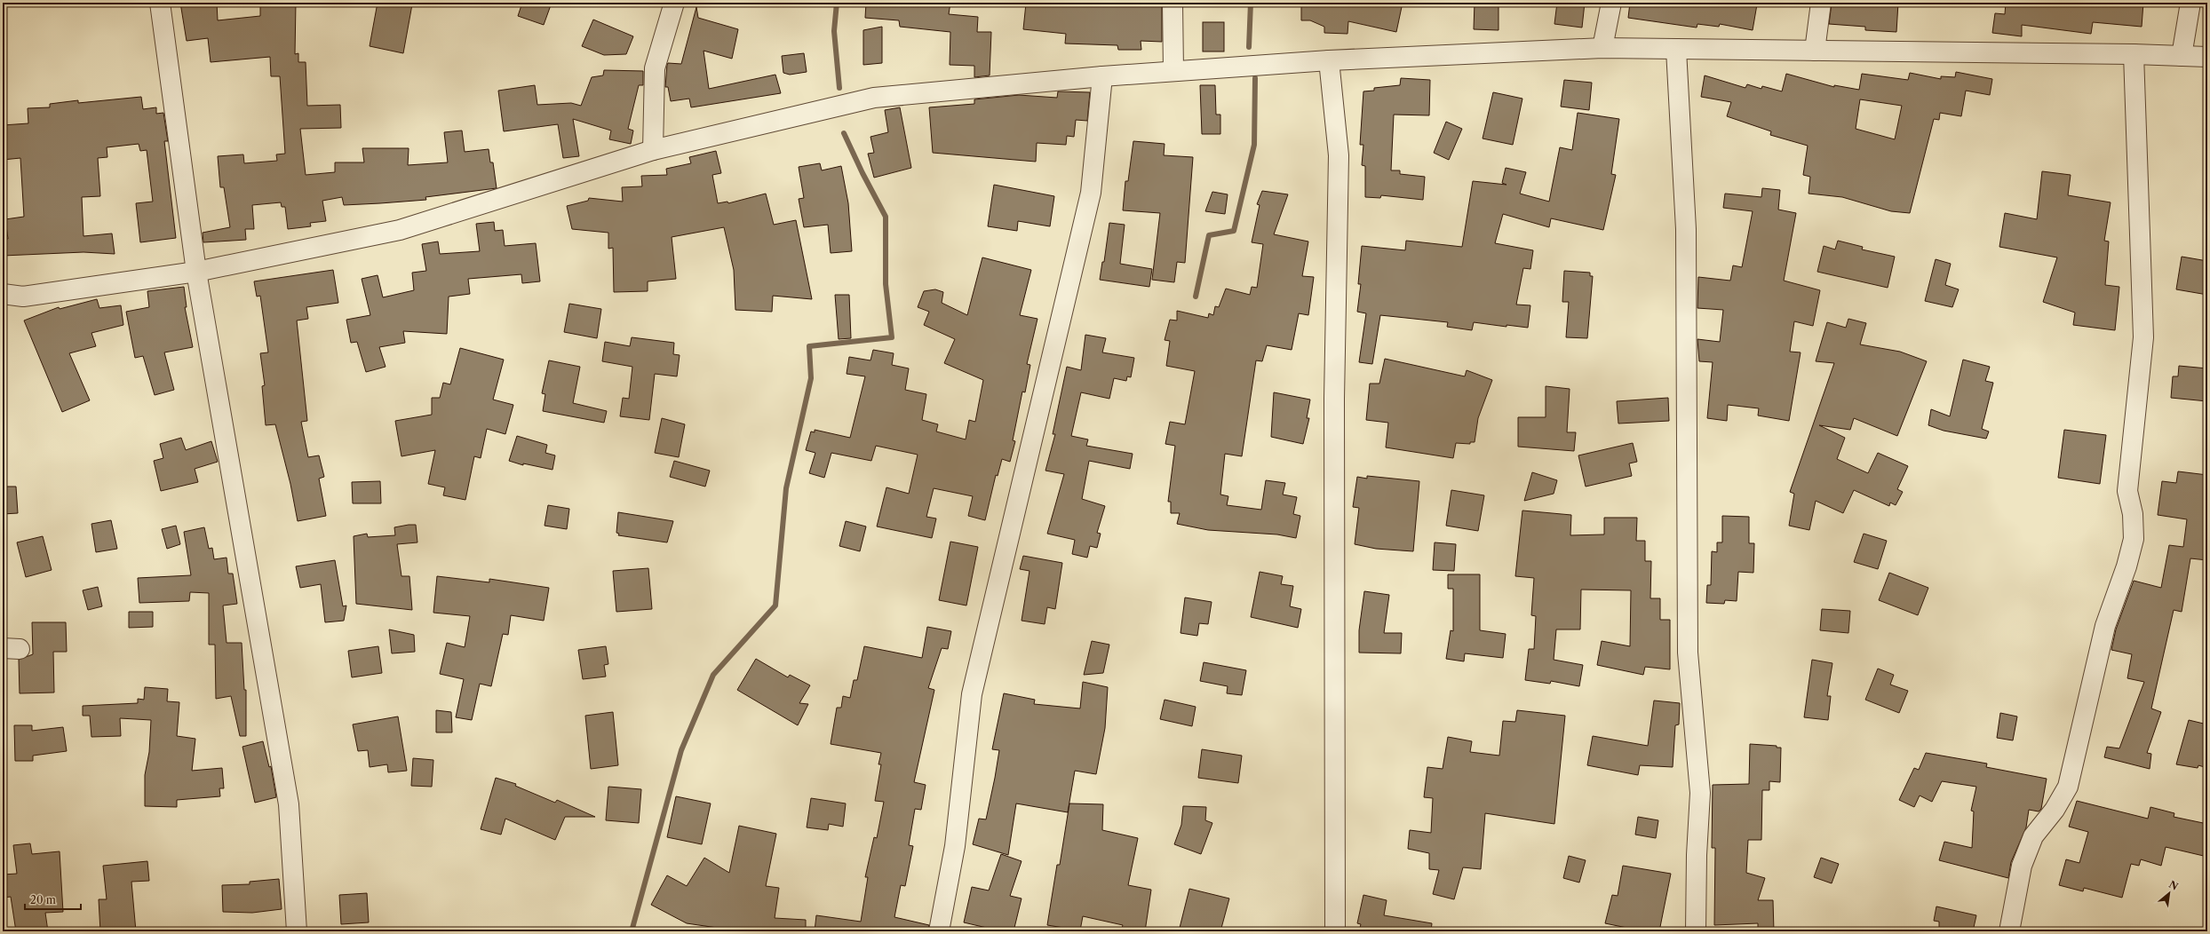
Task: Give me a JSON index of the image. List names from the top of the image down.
{
  "scale_bar": "20 m",
  "north": "top right"
}
